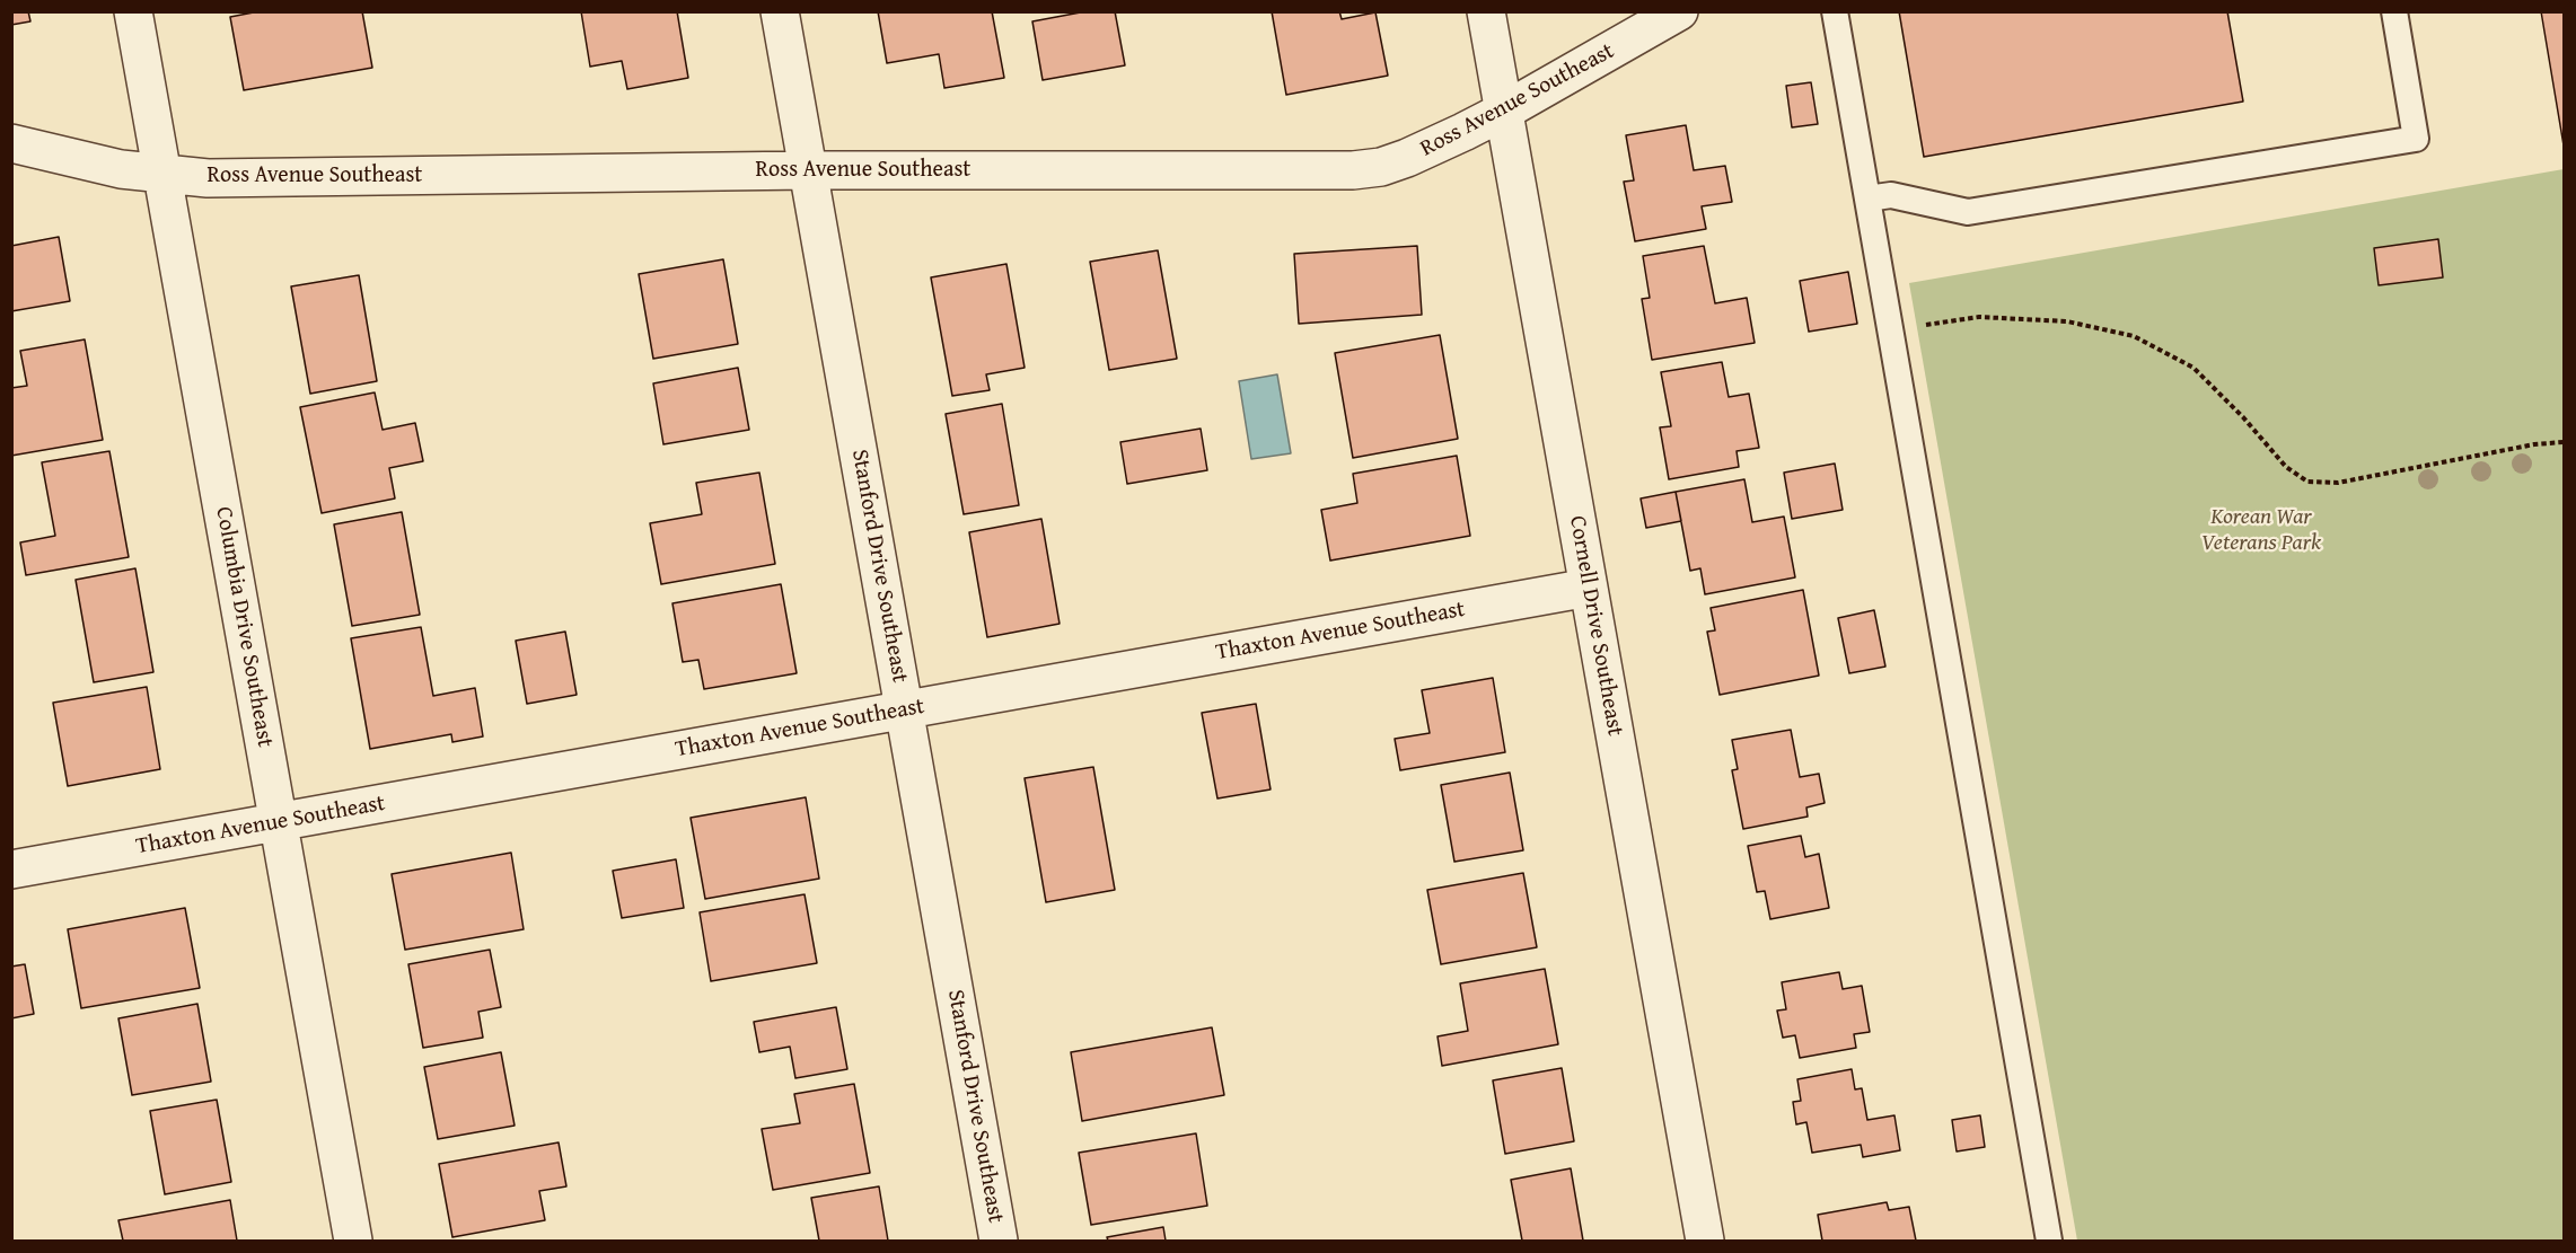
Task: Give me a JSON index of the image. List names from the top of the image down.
{
  "streets": {
    "street": [
      "Ross Avenue Southeast",
      "Stanford Drive Southeast",
      "Cornell Drive Southeast",
      "Columbia Drive Southeast",
      "Thaxton Avenue Southeast"
    ]
  },
  "crossings": [
    ["Ross Avenue Southeast", "Stanford Drive Southeast"],
    ["Ross Avenue Southeast", "Cornell Drive Southeast"],
    ["Ross Avenue Southeast", "Columbia Drive Southeast"],
    ["Stanford Drive Southeast", "Thaxton Avenue Southeast"],
    ["Cornell Drive Southeast", "Thaxton Avenue Southeast"],
    ["Columbia Drive Southeast", "Thaxton Avenue Southeast"]
  ],
  "parks": ["Korean War Veterans Park"]
}
